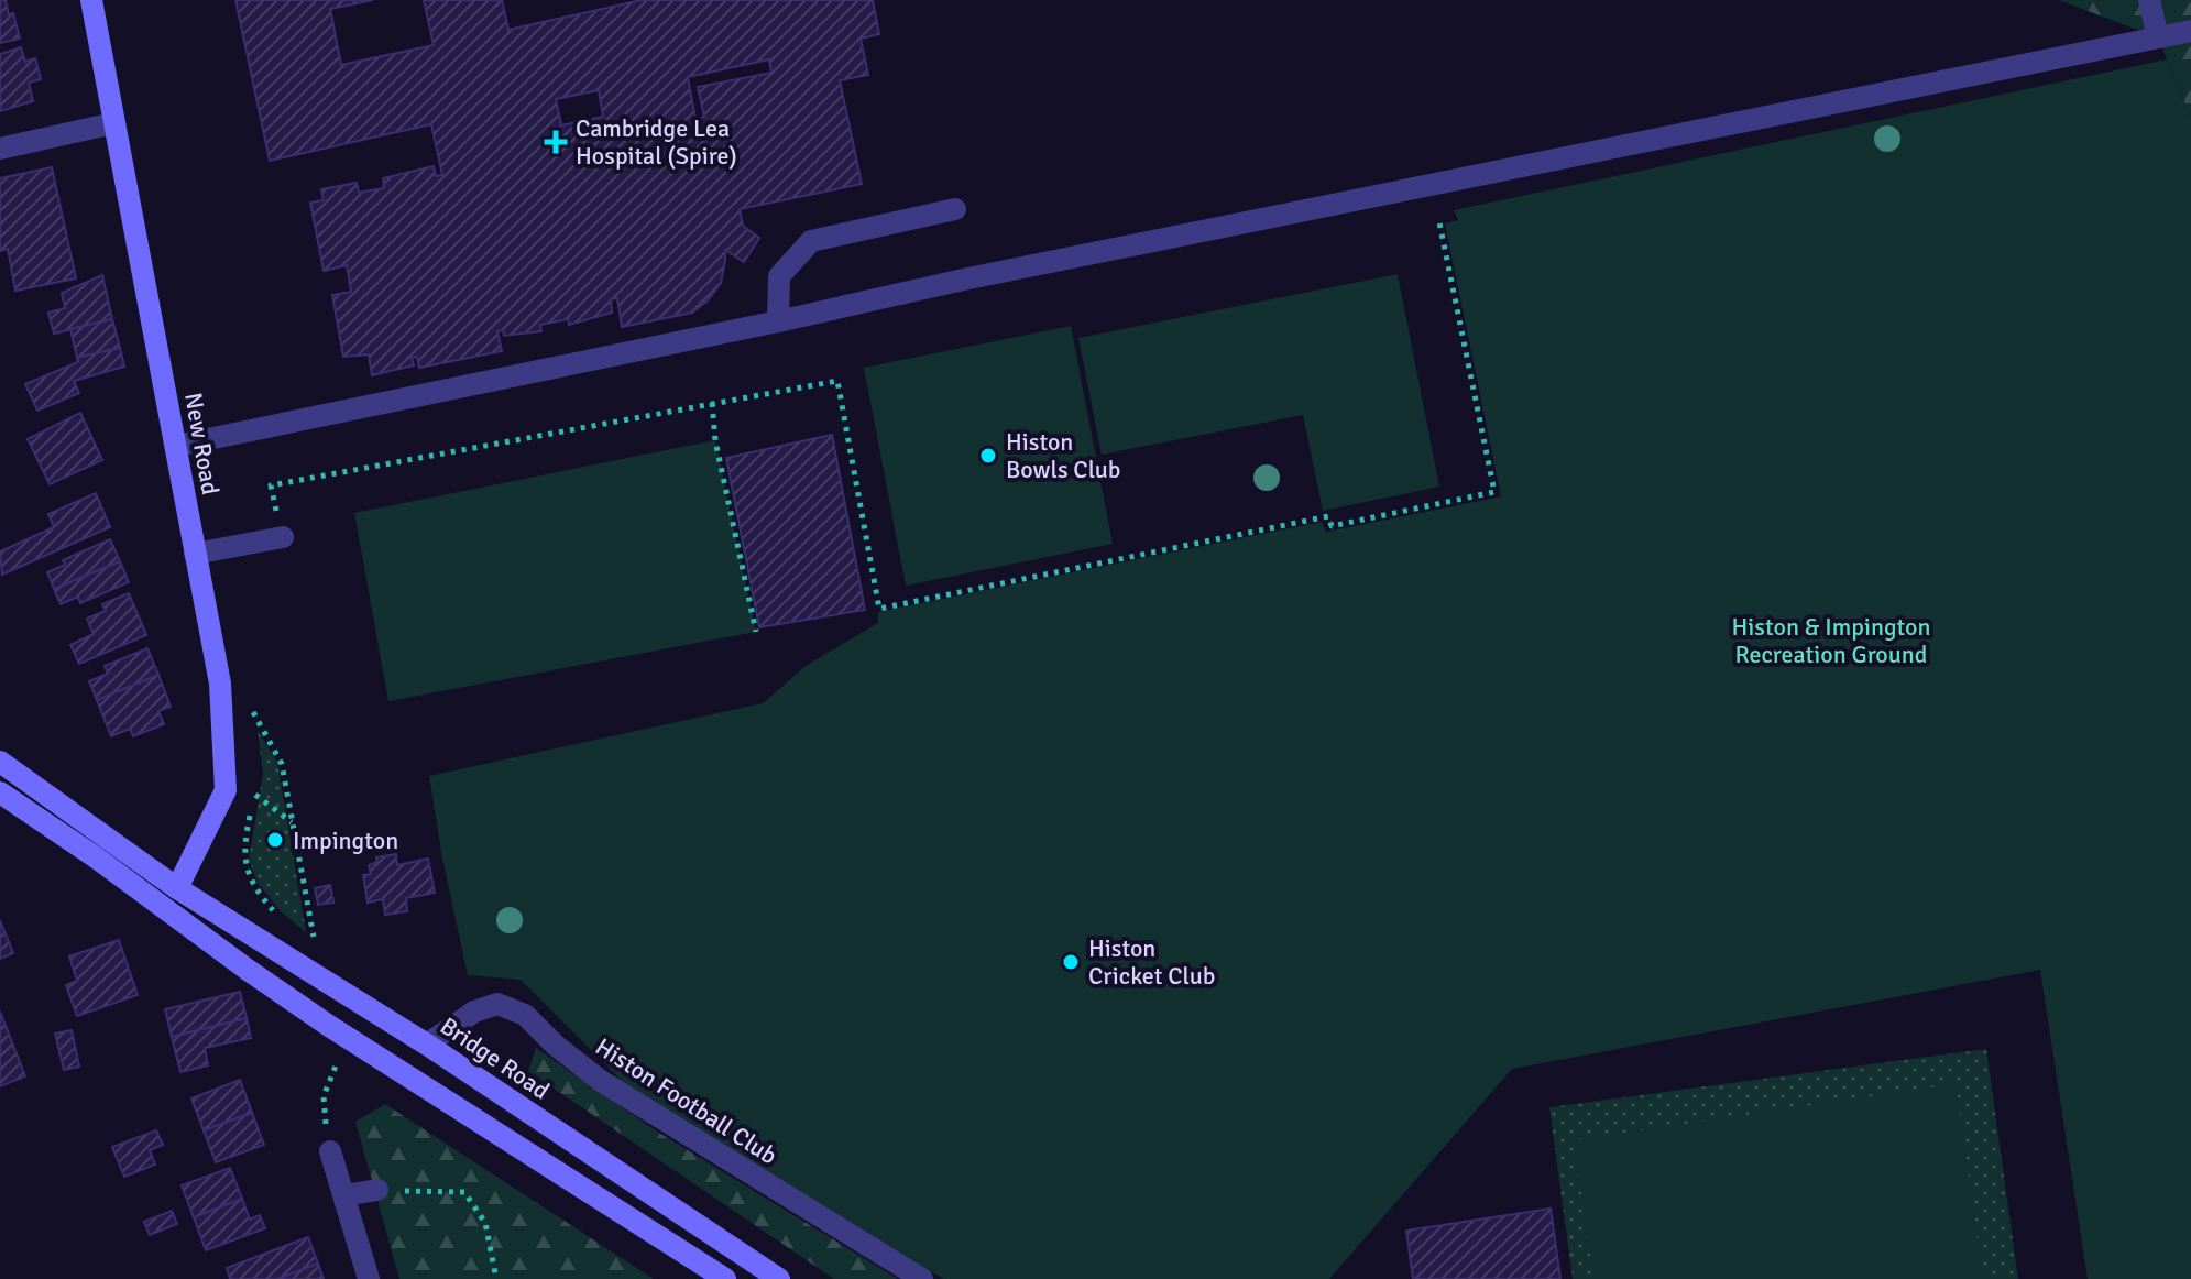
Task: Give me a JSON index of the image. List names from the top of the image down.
{
  "streets": {
    "main road": ["New Road", "Bridge Road"],
    "street": ["Histon Football Club"]
  },
  "crossings": [
    ["New Road", "Bridge Road"],
    ["Bridge Road", "Histon Football Club"]
  ],
  "parks": ["Histon & Impington Recreation Ground"],
  "places": {
    "health": ["Cambridge Lea Hospital (Spire)"],
    "other": ["Histon Bowls Club", "Impington", "Histon Cricket Club"]
  }
}
